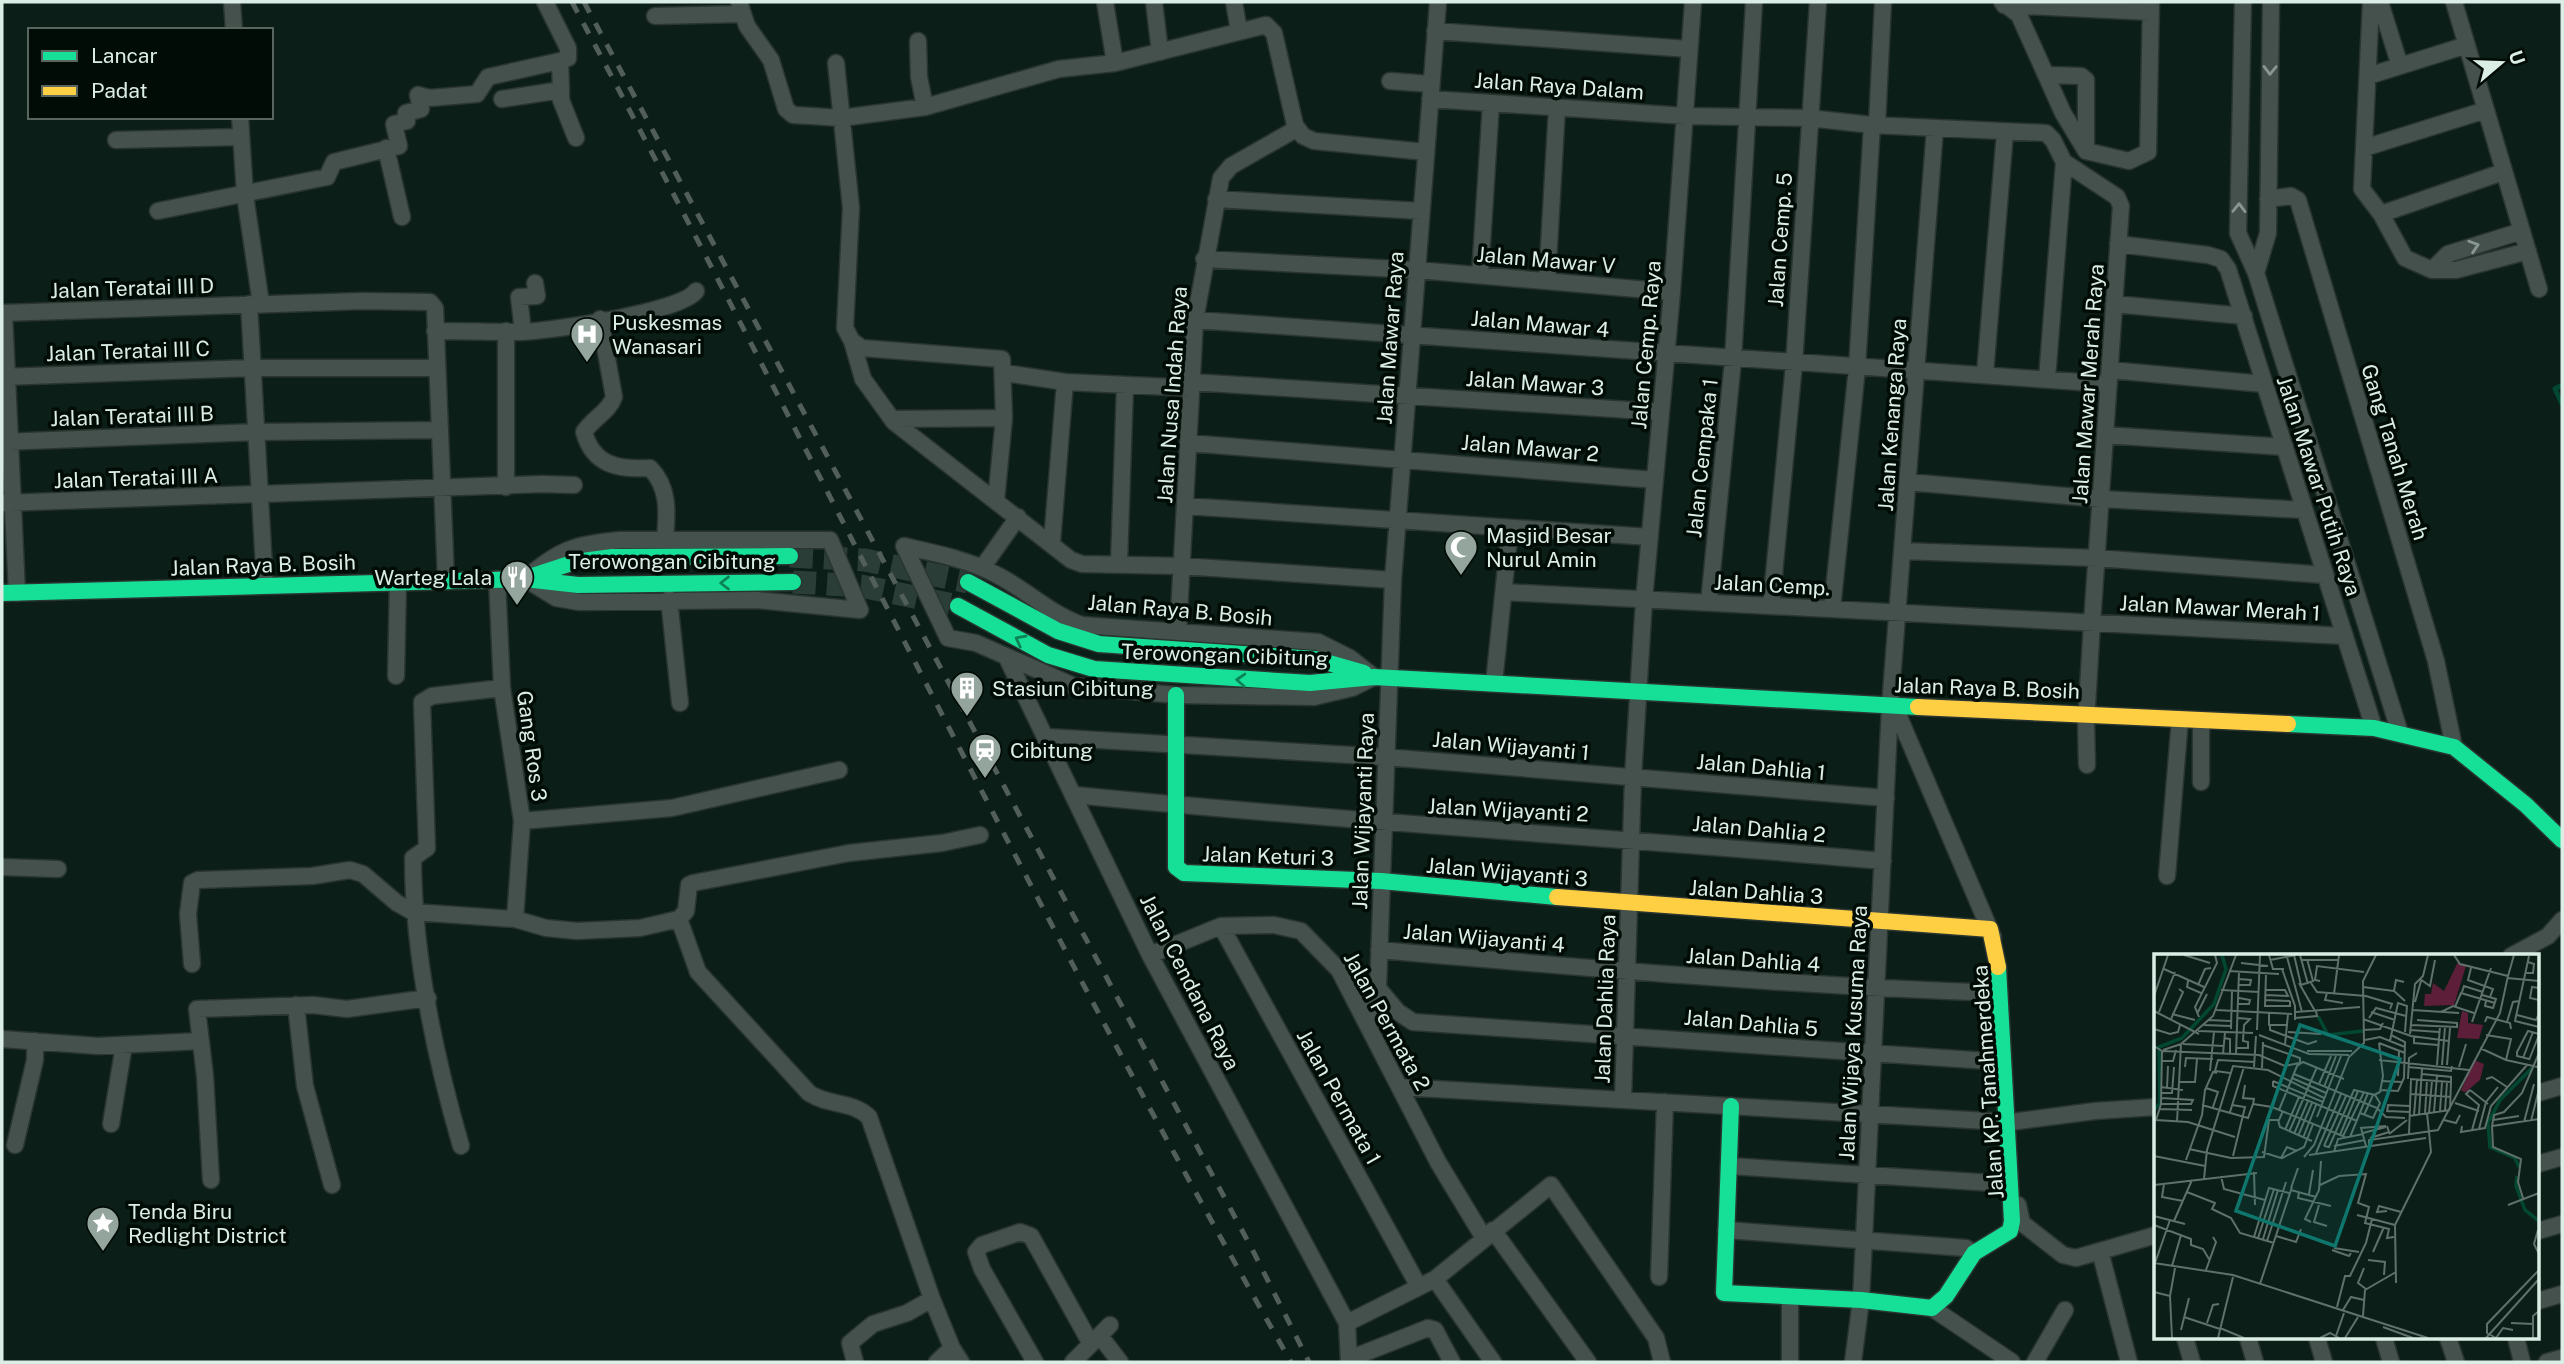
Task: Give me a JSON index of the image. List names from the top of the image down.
{
  "streets": {
    "main road": [
      "Terowongan Cibitung",
      "Jalan Raya B. Bosih",
      "Jalan Keturi 3",
      "Jalan Wijayanti 3",
      "Jalan Dahlia 3"
    ],
    "street": [
      "Jalan Raya Dalam",
      "Jalan Cemp. 5",
      "Jalan Mawar V",
      "Jalan Teratai III D",
      "Jalan Mawar 4",
      "Jalan Mawar Raya",
      "Jalan Cemp. Raya",
      "Jalan Teratai III C",
      "Jalan Mawar 3",
      "Jalan Mawar Merah Raya",
      "Jalan Nusa Indah Raya",
      "Jalan Kenanga Raya",
      "Jalan Teratai III B",
      "Jalan Mawar 2",
      "Gang Tanah Merah",
      "Jalan Cempaka 1",
      "Jalan Teratai III A",
      "Jalan Mawar Putih Raya",
      "Jalan Cemp.",
      "Jalan Mawar Merah 1",
      "Gang Ros 3",
      "Jalan Wijayanti 1",
      "Jalan Dahlia 1",
      "Jalan Wijayanti 2",
      "Jalan Wijayanti Raya",
      "Jalan Dahlia 2",
      "Jalan Wijayanti 4",
      "Jalan Dahlia 4",
      "Jalan Cendana Raya",
      "Jalan Dahlia Raya",
      "Jalan Permata 2",
      "Jalan Dahlia 5",
      "Jalan Wijaya Kusuma Raya",
      "Jalan KP. Tanahmerdeka",
      "Jalan Permata 1"
    ]
  },
  "crossings": [
    ["Jalan Raya Dalam", "Jalan Cemp. 5"],
    ["Jalan Raya Dalam", "Jalan Mawar Raya"],
    ["Jalan Raya Dalam", "Jalan Cemp. Raya"],
    ["Jalan Raya Dalam", "Jalan Mawar Merah Raya"],
    ["Jalan Raya Dalam", "Jalan Kenanga Raya"],
    ["Jalan Raya Dalam", "Jalan Cempaka 1"],
    ["Jalan Cemp. 5", "Jalan Mawar 4"],
    ["Jalan Cemp. 5", "Jalan Cemp."],
    ["Jalan Mawar V", "Jalan Mawar Raya"],
    ["Jalan Mawar V", "Jalan Cemp. Raya"],
    ["Jalan Mawar V", "Jalan Nusa Indah Raya"],
    ["Jalan Mawar 4", "Jalan Mawar Raya"],
    ["Jalan Mawar 4", "Jalan Cemp. Raya"],
    ["Jalan Mawar 4", "Jalan Mawar Merah Raya"],
    ["Jalan Mawar 4", "Jalan Nusa Indah Raya"],
    ["Jalan Mawar 4", "Jalan Kenanga Raya"],
    ["Jalan Mawar 4", "Jalan Cempaka 1"],
    ["Jalan Mawar 4", "Jalan Mawar Putih Raya"],
    ["Jalan Mawar Raya", "Jalan Mawar 3"],
    ["Jalan Mawar Raya", "Jalan Mawar 2"],
    ["Jalan Mawar Raya", "Terowongan Cibitung"],
    ["Jalan Mawar Raya", "Jalan Raya B. Bosih"],
    ["Jalan Mawar Raya", "Jalan Wijayanti Raya"],
    ["Jalan Cemp. Raya", "Jalan Mawar 3"],
    ["Jalan Cemp. Raya", "Jalan Mawar 2"],
    ["Jalan Cemp. Raya", "Jalan Raya B. Bosih"],
    ["Jalan Cemp. Raya", "Jalan Cemp."],
    ["Jalan Cemp. Raya", "Jalan Dahlia Raya"],
    ["Jalan Mawar 3", "Jalan Nusa Indah Raya"],
    ["Jalan Mawar Merah Raya", "Jalan Mawar Putih Raya"],
    ["Jalan Mawar Merah Raya", "Jalan Raya B. Bosih"],
    ["Jalan Mawar Merah Raya", "Jalan Cemp."],
    ["Jalan Mawar Merah Raya", "Jalan Mawar Merah 1"],
    ["Jalan Nusa Indah Raya", "Jalan Mawar 2"],
    ["Jalan Nusa Indah Raya", "Jalan Raya B. Bosih"],
    ["Jalan Kenanga Raya", "Jalan Raya B. Bosih"],
    ["Jalan Kenanga Raya", "Jalan Cemp."],
    ["Jalan Kenanga Raya", "Jalan Wijaya Kusuma Raya"],
    ["Jalan Kenanga Raya", "Jalan KP. Tanahmerdeka"],
    ["Gang Tanah Merah", "Jalan Raya B. Bosih"],
    ["Jalan Cempaka 1", "Jalan Cemp."],
    ["Jalan Mawar Putih Raya", "Jalan Raya B. Bosih"],
    ["Jalan Mawar Putih Raya", "Jalan Mawar Merah 1"],
    ["Terowongan Cibitung", "Jalan Raya B. Bosih"],
    ["Terowongan Cibitung", "Jalan Wijayanti Raya"],
    ["Jalan Raya B. Bosih", "Gang Ros 3"],
    ["Jalan Raya B. Bosih", "Jalan Wijayanti Raya"],
    ["Jalan Raya B. Bosih", "Jalan Cendana Raya"],
    ["Jalan Raya B. Bosih", "Jalan Dahlia Raya"],
    ["Jalan Raya B. Bosih", "Jalan Wijaya Kusuma Raya"],
    ["Jalan Raya B. Bosih", "Jalan KP. Tanahmerdeka"],
    ["Jalan Cemp.", "Jalan Mawar Merah 1"],
    ["Jalan Wijayanti 1", "Jalan Dahlia 1"],
    ["Jalan Wijayanti 1", "Jalan Wijayanti Raya"],
    ["Jalan Wijayanti 1", "Jalan Cendana Raya"],
    ["Jalan Wijayanti 1", "Jalan Dahlia Raya"],
    ["Jalan Dahlia 1", "Jalan Dahlia Raya"],
    ["Jalan Dahlia 1", "Jalan Wijaya Kusuma Raya"],
    ["Jalan Wijayanti 2", "Jalan Wijayanti Raya"],
    ["Jalan Wijayanti 2", "Jalan Dahlia 2"],
    ["Jalan Wijayanti 2", "Jalan Keturi 3"],
    ["Jalan Wijayanti 2", "Jalan Cendana Raya"],
    ["Jalan Wijayanti 2", "Jalan Dahlia Raya"],
    ["Jalan Wijayanti Raya", "Jalan Keturi 3"],
    ["Jalan Wijayanti Raya", "Jalan Wijayanti 3"],
    ["Jalan Wijayanti Raya", "Jalan Wijayanti 4"],
    ["Jalan Wijayanti Raya", "Jalan Permata 2"],
    ["Jalan Wijayanti Raya", "Jalan Dahlia 5"],
    ["Jalan Dahlia 2", "Jalan Dahlia Raya"],
    ["Jalan Dahlia 2", "Jalan Wijaya Kusuma Raya"],
    ["Jalan Keturi 3", "Jalan Wijayanti 3"],
    ["Jalan Wijayanti 3", "Jalan Dahlia 3"],
    ["Jalan Wijayanti 3", "Jalan Dahlia Raya"],
    ["Jalan Dahlia 3", "Jalan Dahlia Raya"],
    ["Jalan Dahlia 3", "Jalan Wijaya Kusuma Raya"],
    ["Jalan Dahlia 3", "Jalan KP. Tanahmerdeka"],
    ["Jalan Wijayanti 4", "Jalan Dahlia 4"],
    ["Jalan Wijayanti 4", "Jalan Dahlia Raya"],
    ["Jalan Dahlia 4", "Jalan Dahlia Raya"],
    ["Jalan Dahlia 4", "Jalan Wijaya Kusuma Raya"],
    ["Jalan Cendana Raya", "Jalan Permata 2"],
    ["Jalan Dahlia Raya", "Jalan Dahlia 5"],
    ["Jalan Permata 2", "Jalan Permata 1"],
    ["Jalan Dahlia 5", "Jalan Wijaya Kusuma Raya"],
    ["Jalan Wijaya Kusuma Raya", "Jalan KP. Tanahmerdeka"]
  ],
  "places": {
    "hospital": ["Puskesmas Wanasari"],
    "mosque": ["Masjid Besar Nurul Amin"],
    "restaurant": ["Warteg Lala"],
    "building": ["Stasiun Cibitung"],
    "station": ["Cibitung"],
    "place": ["Tenda Biru Redlight District"]
  },
  "legend": ["Lancar", "Padat"],
  "north": "right"
}
